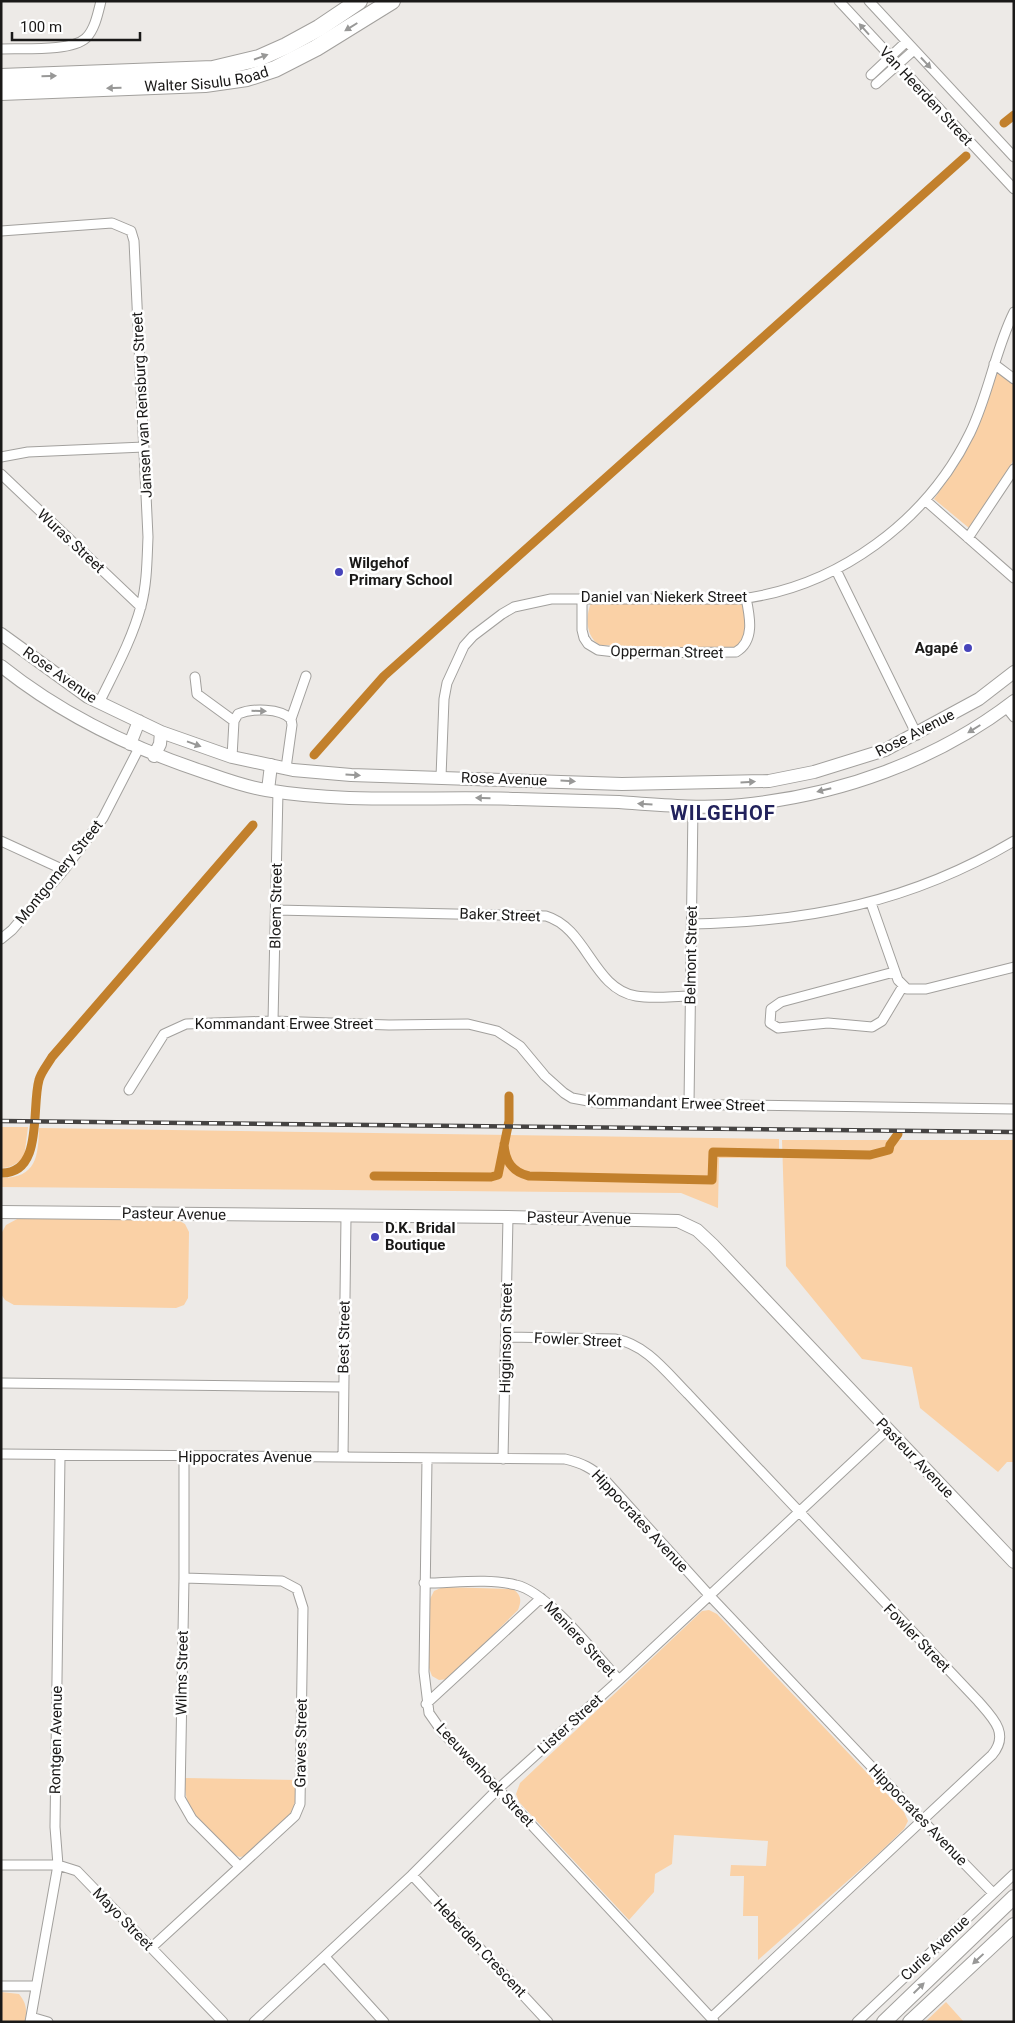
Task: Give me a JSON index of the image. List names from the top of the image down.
{
  "streets": {
    "highway": ["Walter Sisulu Road"],
    "main road": ["Curie Avenue"],
    "street": [
      "Van Heerden Street",
      "Jansen van Rensburg Street",
      "Wuras Street",
      "Daniel van Niekerk Street",
      "Opperman Street",
      "Rose Avenue",
      "Montgomery Street",
      "Bloem Street",
      "Baker Street",
      "Belmont Street",
      "Kommandant Erwee Street",
      "Pasteur Avenue",
      "Best Street",
      "Higginson Street",
      "Fowler Street",
      "Hippocrates Avenue",
      "Meniere Street",
      "Wilms Street",
      "Lister Street",
      "Rontgen Avenue",
      "Graves Street",
      "Leeuwenhoek Street",
      "Mayo Street",
      "Heberden Crescent"
    ]
  },
  "crossings": [
    ["Jansen van Rensburg Street", "Wuras Street"],
    ["Jansen van Rensburg Street", "Rose Avenue"],
    ["Daniel van Niekerk Street", "Opperman Street"],
    ["Daniel van Niekerk Street", "Rose Avenue"],
    ["Rose Avenue", "Montgomery Street"],
    ["Rose Avenue", "Bloem Street"],
    ["Rose Avenue", "Belmont Street"],
    ["Bloem Street", "Baker Street"],
    ["Bloem Street", "Kommandant Erwee Street"],
    ["Baker Street", "Belmont Street"],
    ["Belmont Street", "Kommandant Erwee Street"],
    ["Pasteur Avenue", "Best Street"],
    ["Pasteur Avenue", "Higginson Street"],
    ["Pasteur Avenue", "Lister Street"],
    ["Best Street", "Hippocrates Avenue"],
    ["Higginson Street", "Fowler Street"],
    ["Higginson Street", "Hippocrates Avenue"],
    ["Fowler Street", "Hippocrates Avenue"],
    ["Fowler Street", "Lister Street"],
    ["Fowler Street", "Leeuwenhoek Street"],
    ["Hippocrates Avenue", "Wilms Street"],
    ["Hippocrates Avenue", "Lister Street"],
    ["Hippocrates Avenue", "Rontgen Avenue"],
    ["Hippocrates Avenue", "Leeuwenhoek Street"],
    ["Hippocrates Avenue", "Curie Avenue"],
    ["Meniere Street", "Lister Street"],
    ["Meniere Street", "Leeuwenhoek Street"],
    ["Wilms Street", "Graves Street"],
    ["Lister Street", "Leeuwenhoek Street"],
    ["Lister Street", "Heberden Crescent"],
    ["Rontgen Avenue", "Mayo Street"],
    ["Graves Street", "Mayo Street"]
  ],
  "districts": ["WILGEHOF"],
  "places": ["Wilgehof Primary School", "Agapé", "D.K. Bridal Boutique"],
  "scale_bar": "100 m"
}
